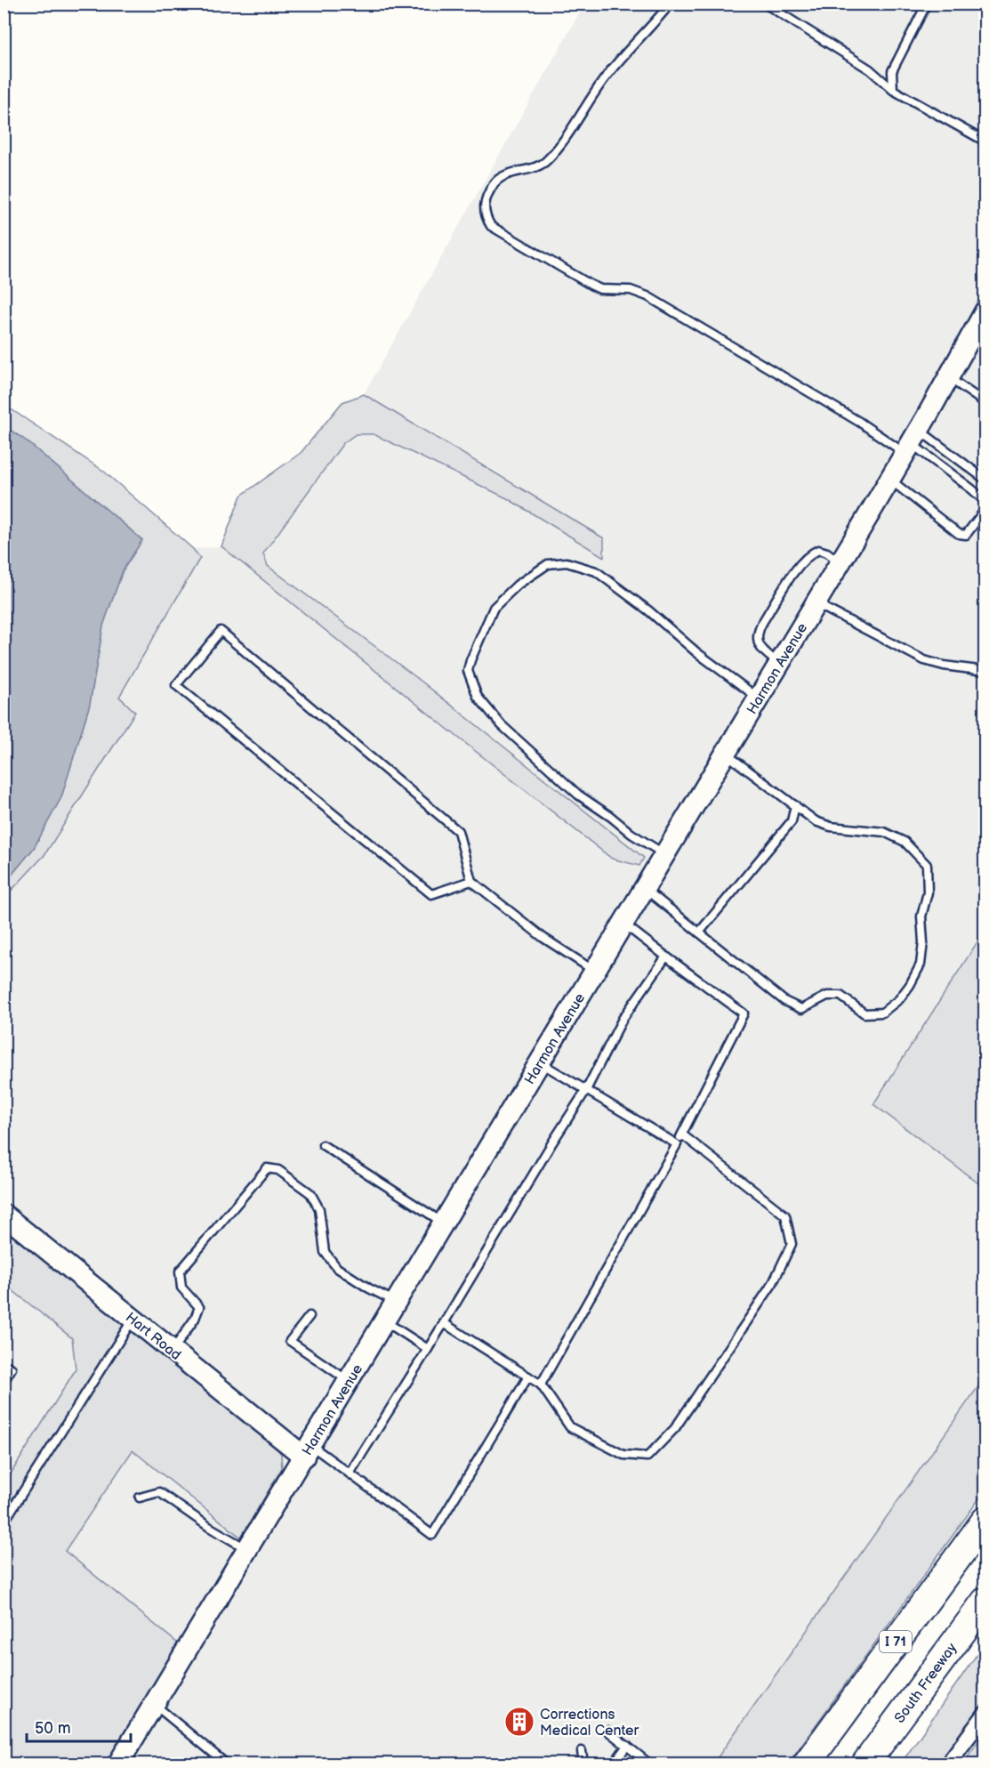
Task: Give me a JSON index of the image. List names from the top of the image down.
{
  "streets": {
    "highway": ["I 71", "South Freeway"],
    "main road": ["Harmon Avenue", "Hart Road"]
  },
  "crossings": [
    ["Harmon Avenue", "Hart Road"]
  ],
  "places": {
    "building": ["Corrections Medical Center"]
  },
  "scale_bar": "50 m"
}
